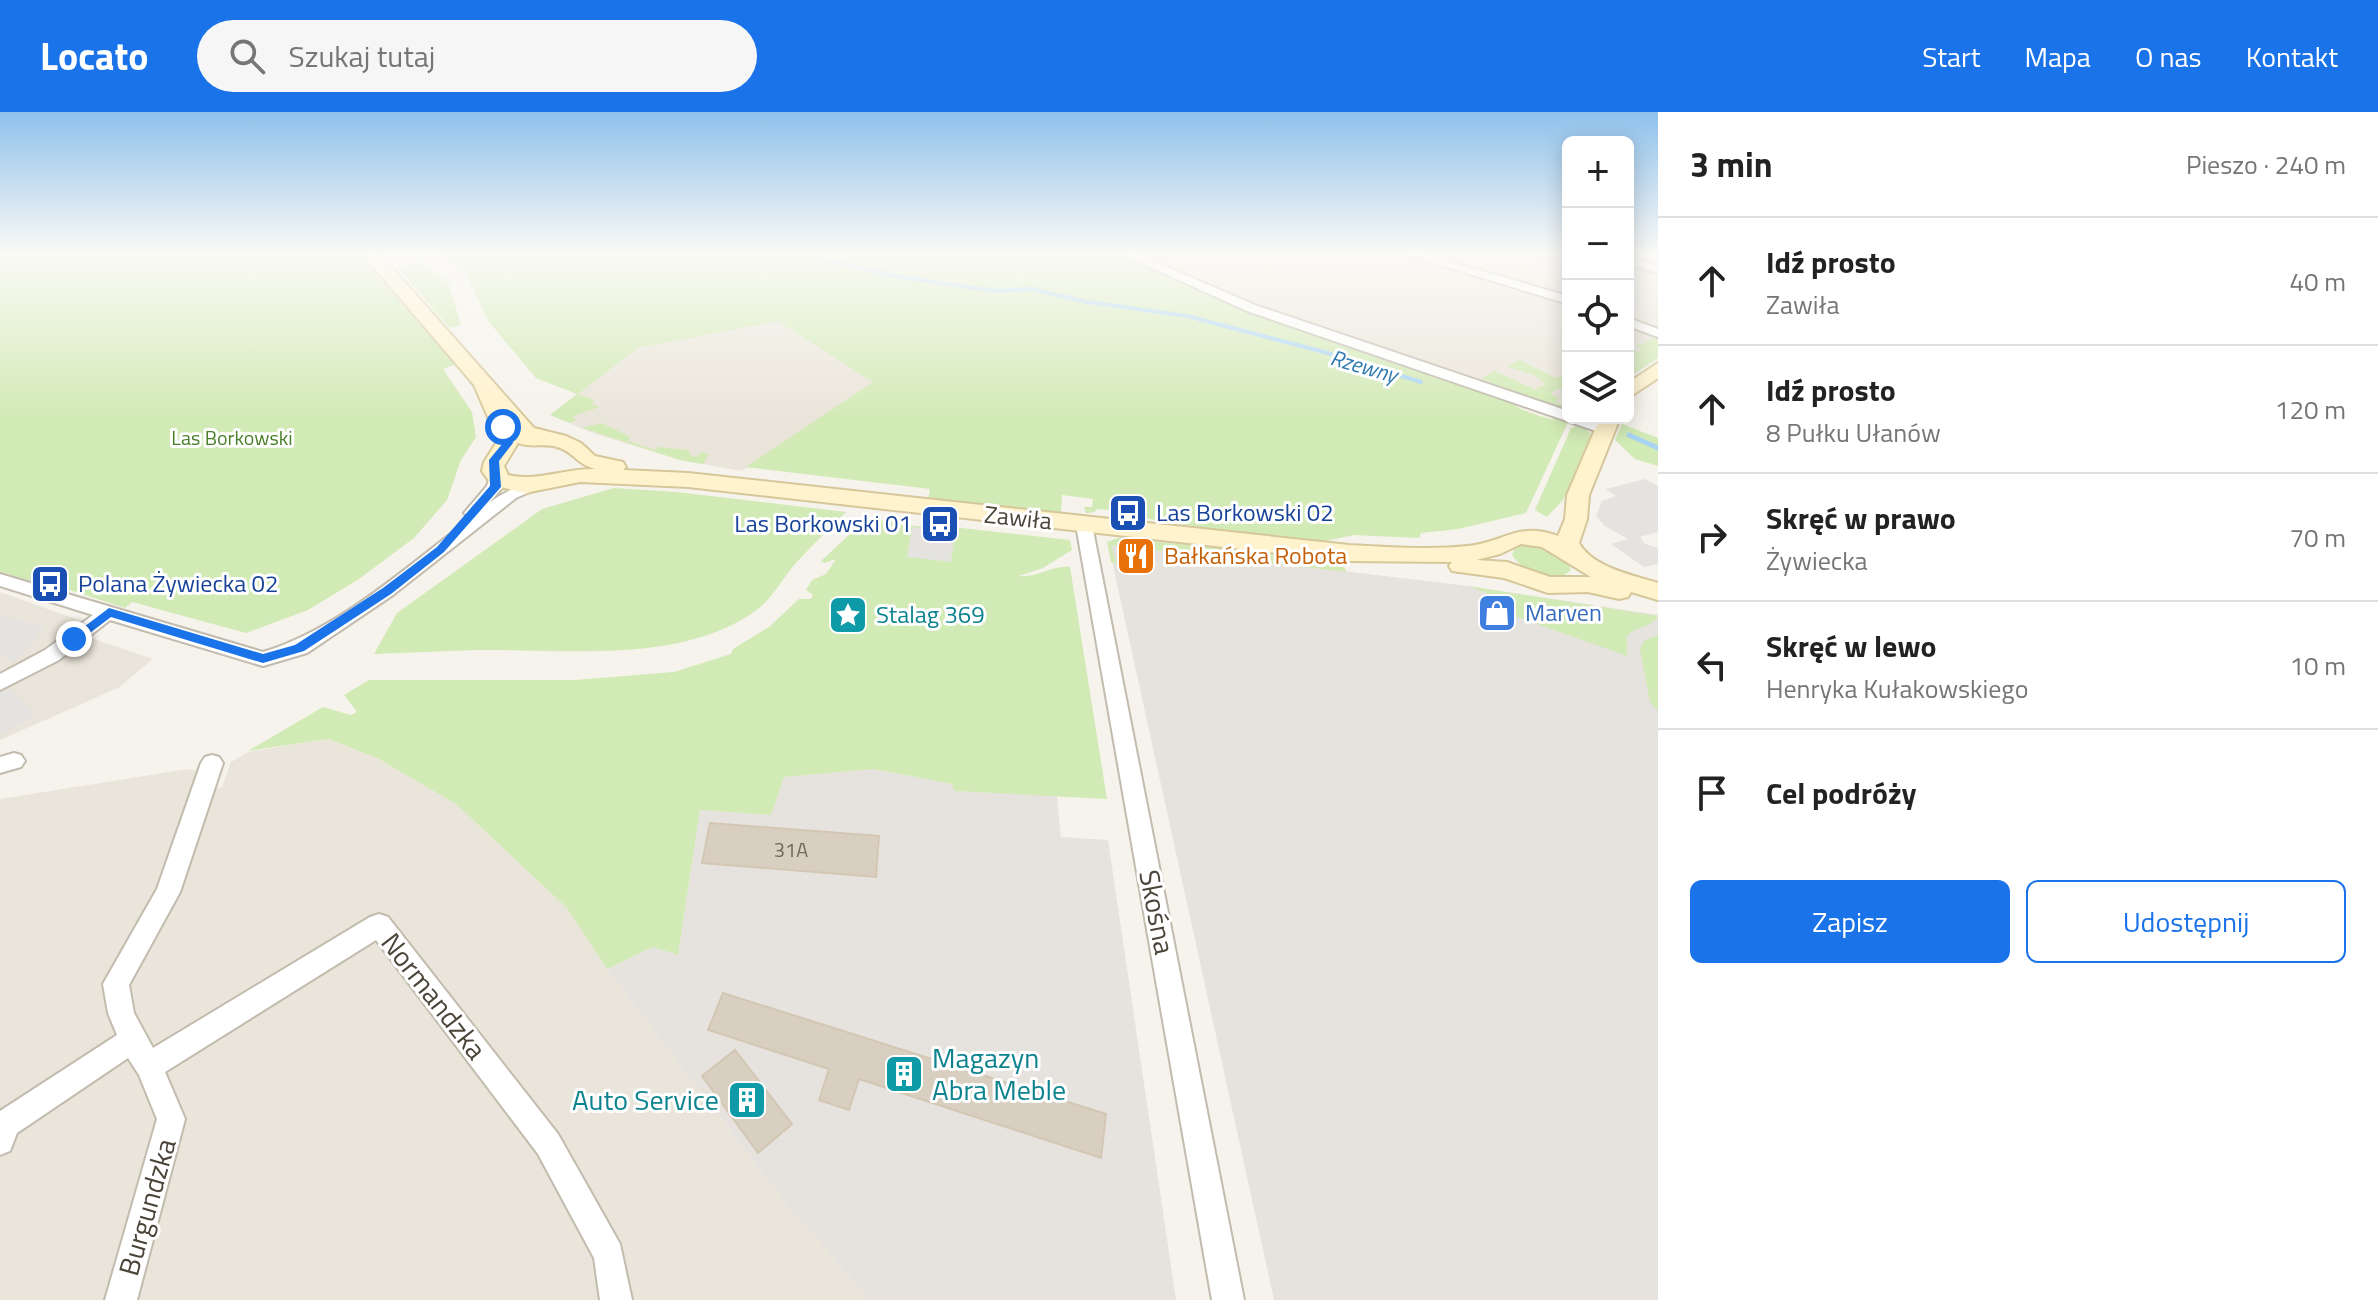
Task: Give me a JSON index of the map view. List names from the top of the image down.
{
  "streets": {
    "street": [
      "Zawiła",
      "Skośna",
      "Normandzka",
      "Burgundzka"
    ]
  },
  "crossings": [
    ["Zawiła", "Skośna"],
    ["Normandzka", "Burgundzka"]
  ],
  "water": ["Rzewny"],
  "parks": ["Las Borkowski"],
  "places": {
    "bus stop": ["Las Borkowski 02", "Las Borkowski 01", "Polana Żywiecka 02"],
    "restaurant": ["Bałkańska Robota"],
    "shop": ["Marven"],
    "place": ["Stalag 369"],
    "building": ["Magazyn Abra Meble", "Auto Service"]
  },
  "house_numbers": ["31A"],
  "page": {
    "header": "Locato",
    "search": "Szukaj tutaj",
    "nav": [
      "Start",
      "Mapa",
      "O nas",
      "Kontakt"
    ],
    "heading": ["3 min", "Pieszo · 240 m"],
    "map_buttons": ["+", "−"],
    "list": [
      ["Idź prosto", "Zawiła", "40 m"],
      ["Idź prosto", "8 Pułku Ułanów", "120 m"],
      ["Skręć w prawo", "Żywiecka", "70 m"],
      ["Skręć w lewo", "Henryka Kułakowskiego", "10 m"],
      "Cel podróży"
    ],
    "buttons": ["Zapisz", "Udostępnij"]
  }
}
